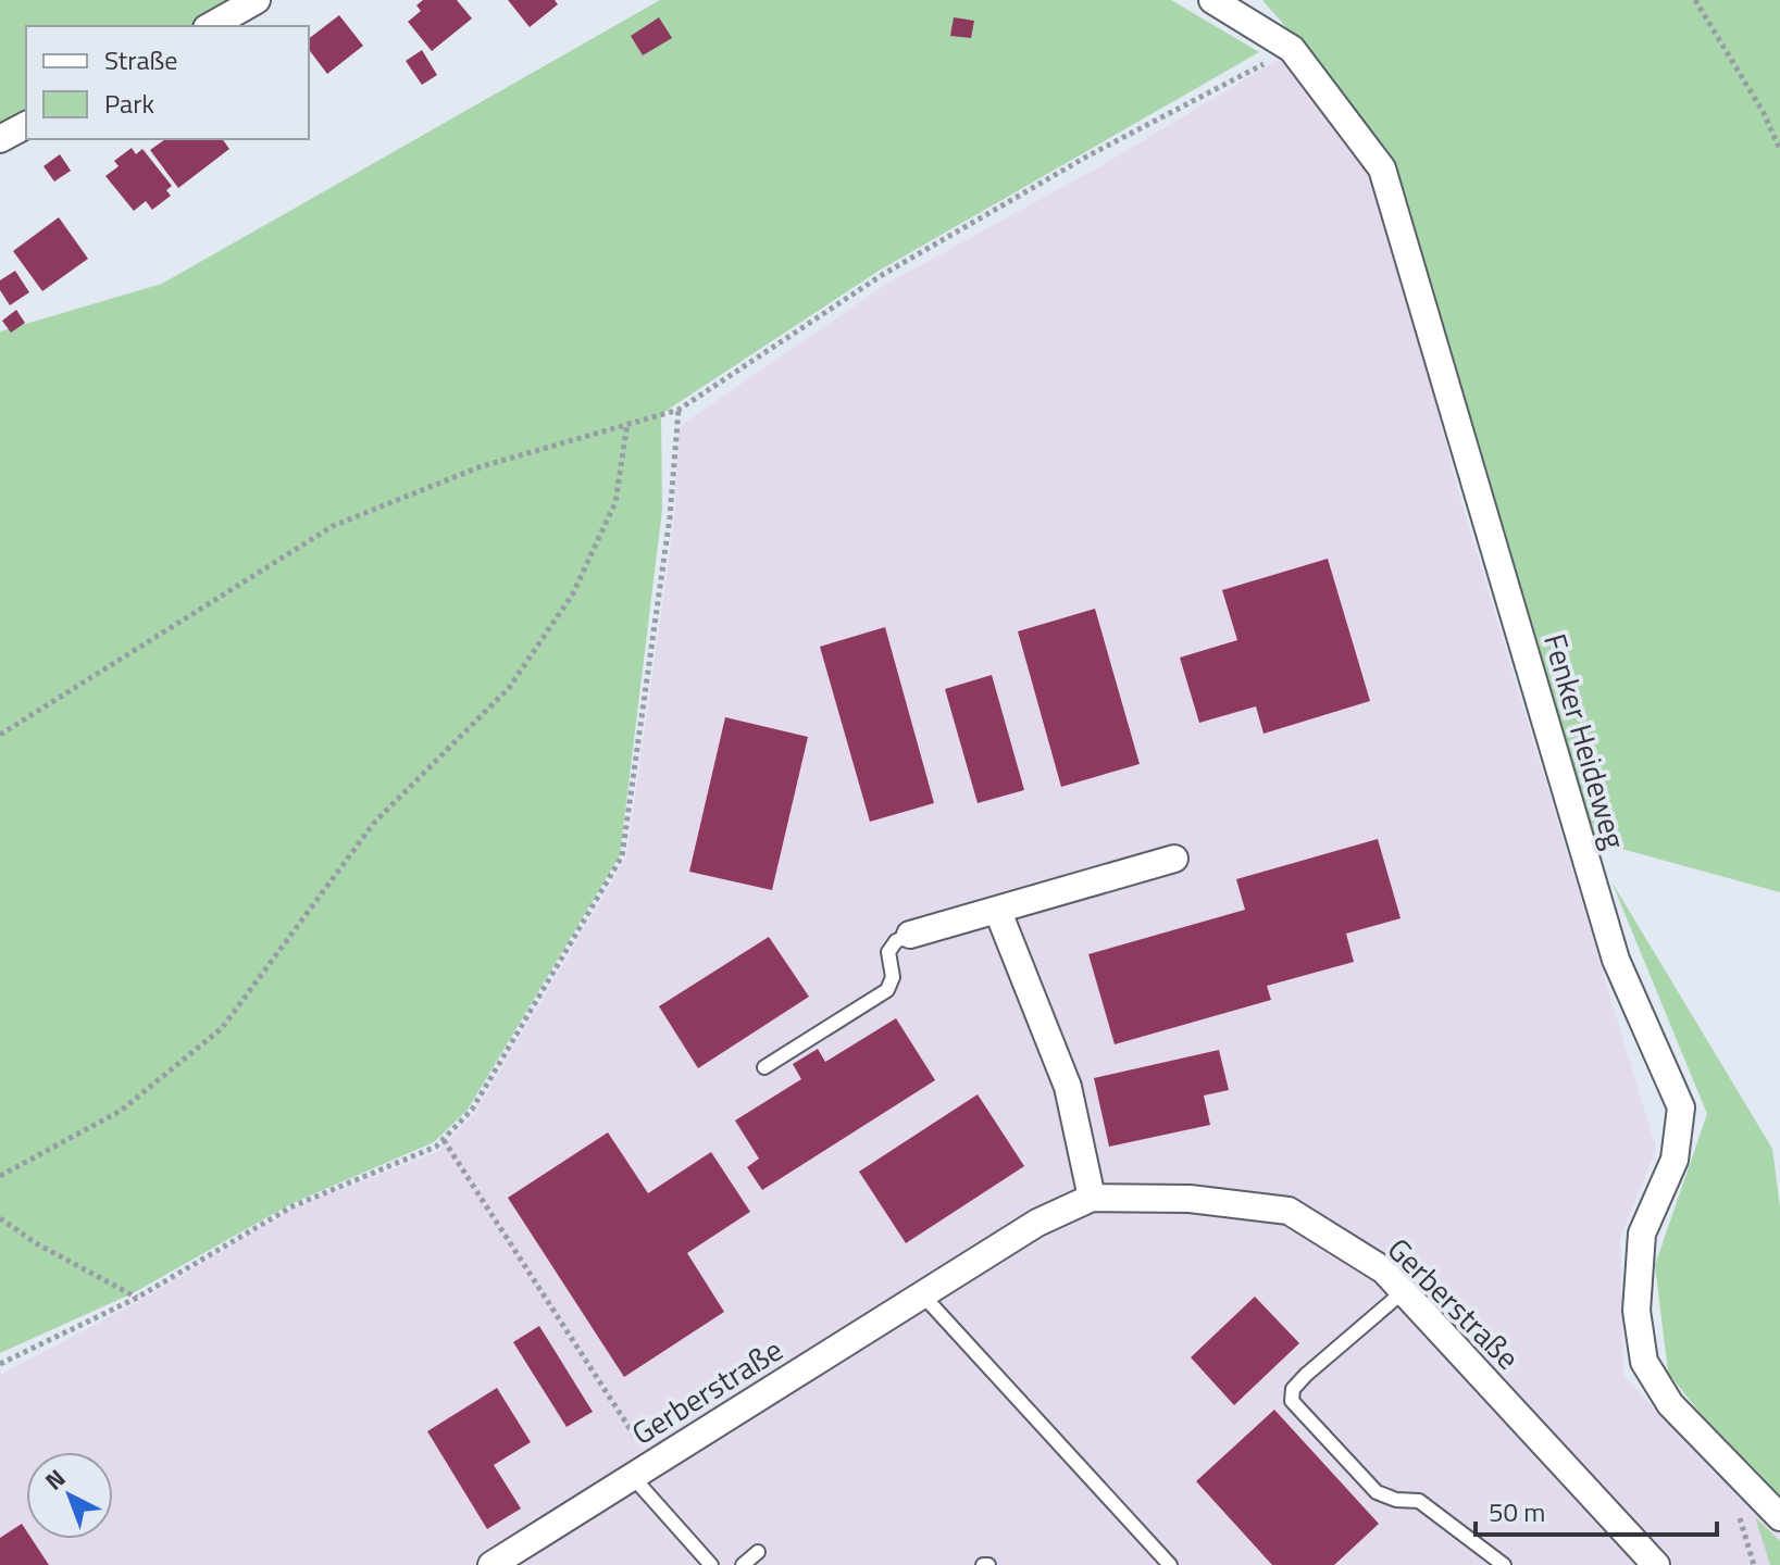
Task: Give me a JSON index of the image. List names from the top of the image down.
{
  "streets": {
    "street": ["Fenker Heideweg", "Gerberstraße"]
  },
  "legend": ["Straße", "Park"],
  "scale_bar": "50 m",
  "north": "top left"
}
